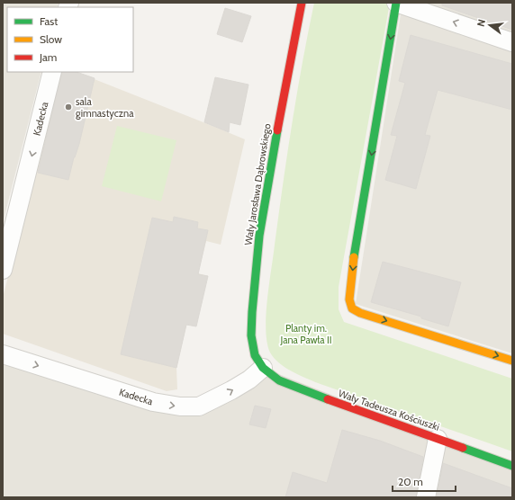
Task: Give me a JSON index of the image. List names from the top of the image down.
{
  "streets": {
    "street": ["Kadecka", "Wały Jarosława Dąbrowskiego", "Wały Tadeusza Kościuszki"]
  },
  "crossings": [
    ["Kadecka", "Wały Jarosława Dąbrowskiego"],
    ["Kadecka", "Wały Tadeusza Kościuszki"],
    ["Wały Jarosława Dąbrowskiego", "Wały Tadeusza Kościuszki"]
  ],
  "parks": ["Planty im. Jana Pawła II"],
  "places": ["sala gimnastyczna"],
  "legend": ["Fast", "Slow", "Jam"],
  "scale_bar": "20 m",
  "north": "left"
}
